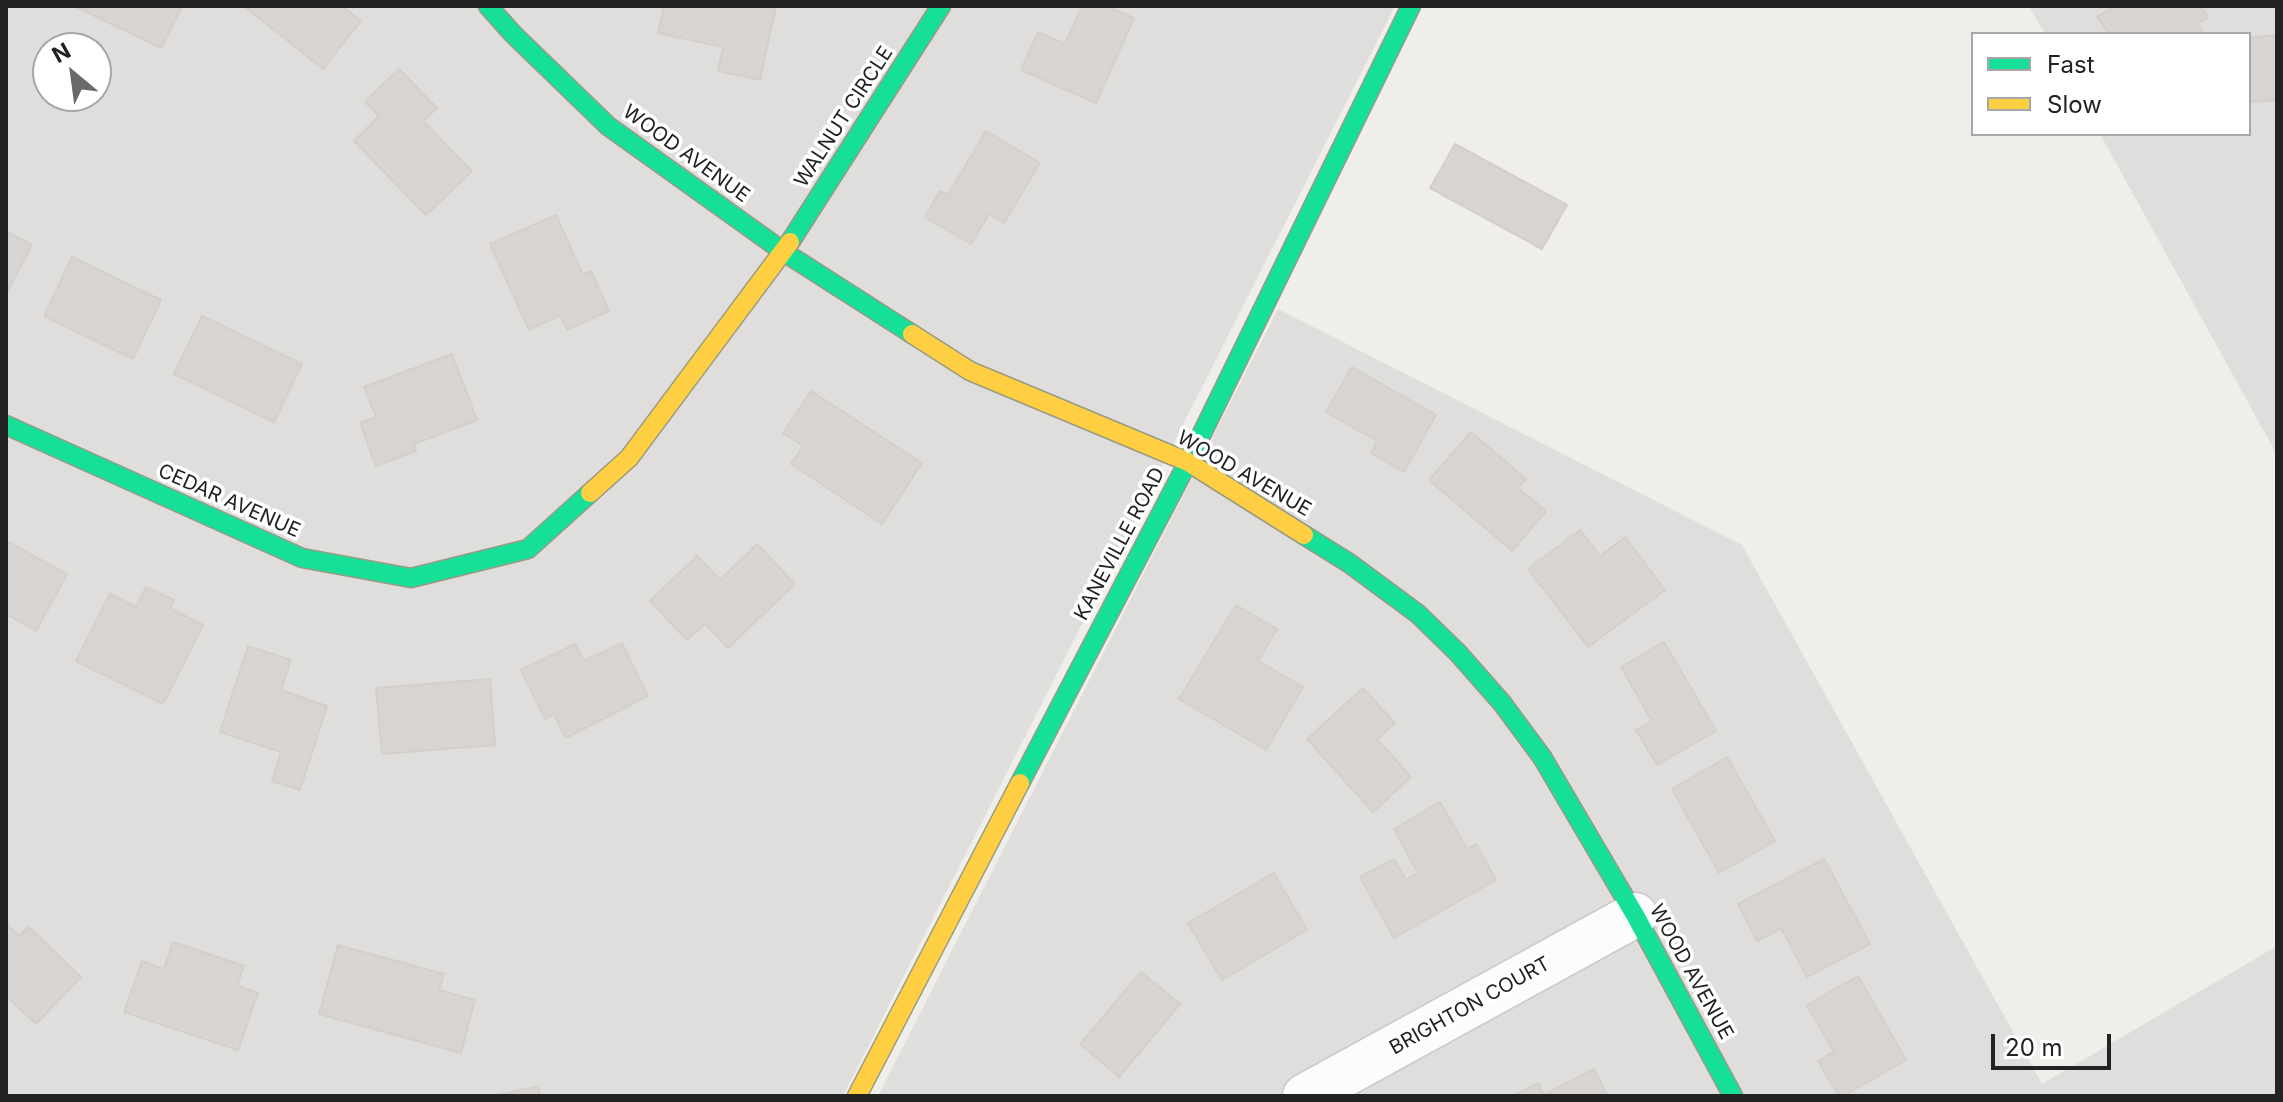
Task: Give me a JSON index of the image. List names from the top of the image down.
{
  "streets": {
    "street": [
      "WALNUT CIRCLE",
      "WOOD AVENUE",
      "CEDAR AVENUE",
      "KANEVILLE ROAD",
      "BRIGHTON COURT"
    ]
  },
  "crossings": [
    ["WALNUT CIRCLE", "WOOD AVENUE"],
    ["WALNUT CIRCLE", "CEDAR AVENUE"],
    ["WOOD AVENUE", "CEDAR AVENUE"],
    ["WOOD AVENUE", "KANEVILLE ROAD"],
    ["WOOD AVENUE", "BRIGHTON COURT"]
  ],
  "legend": ["Fast", "Slow"],
  "scale_bar": "20 m",
  "north": "top left"
}
